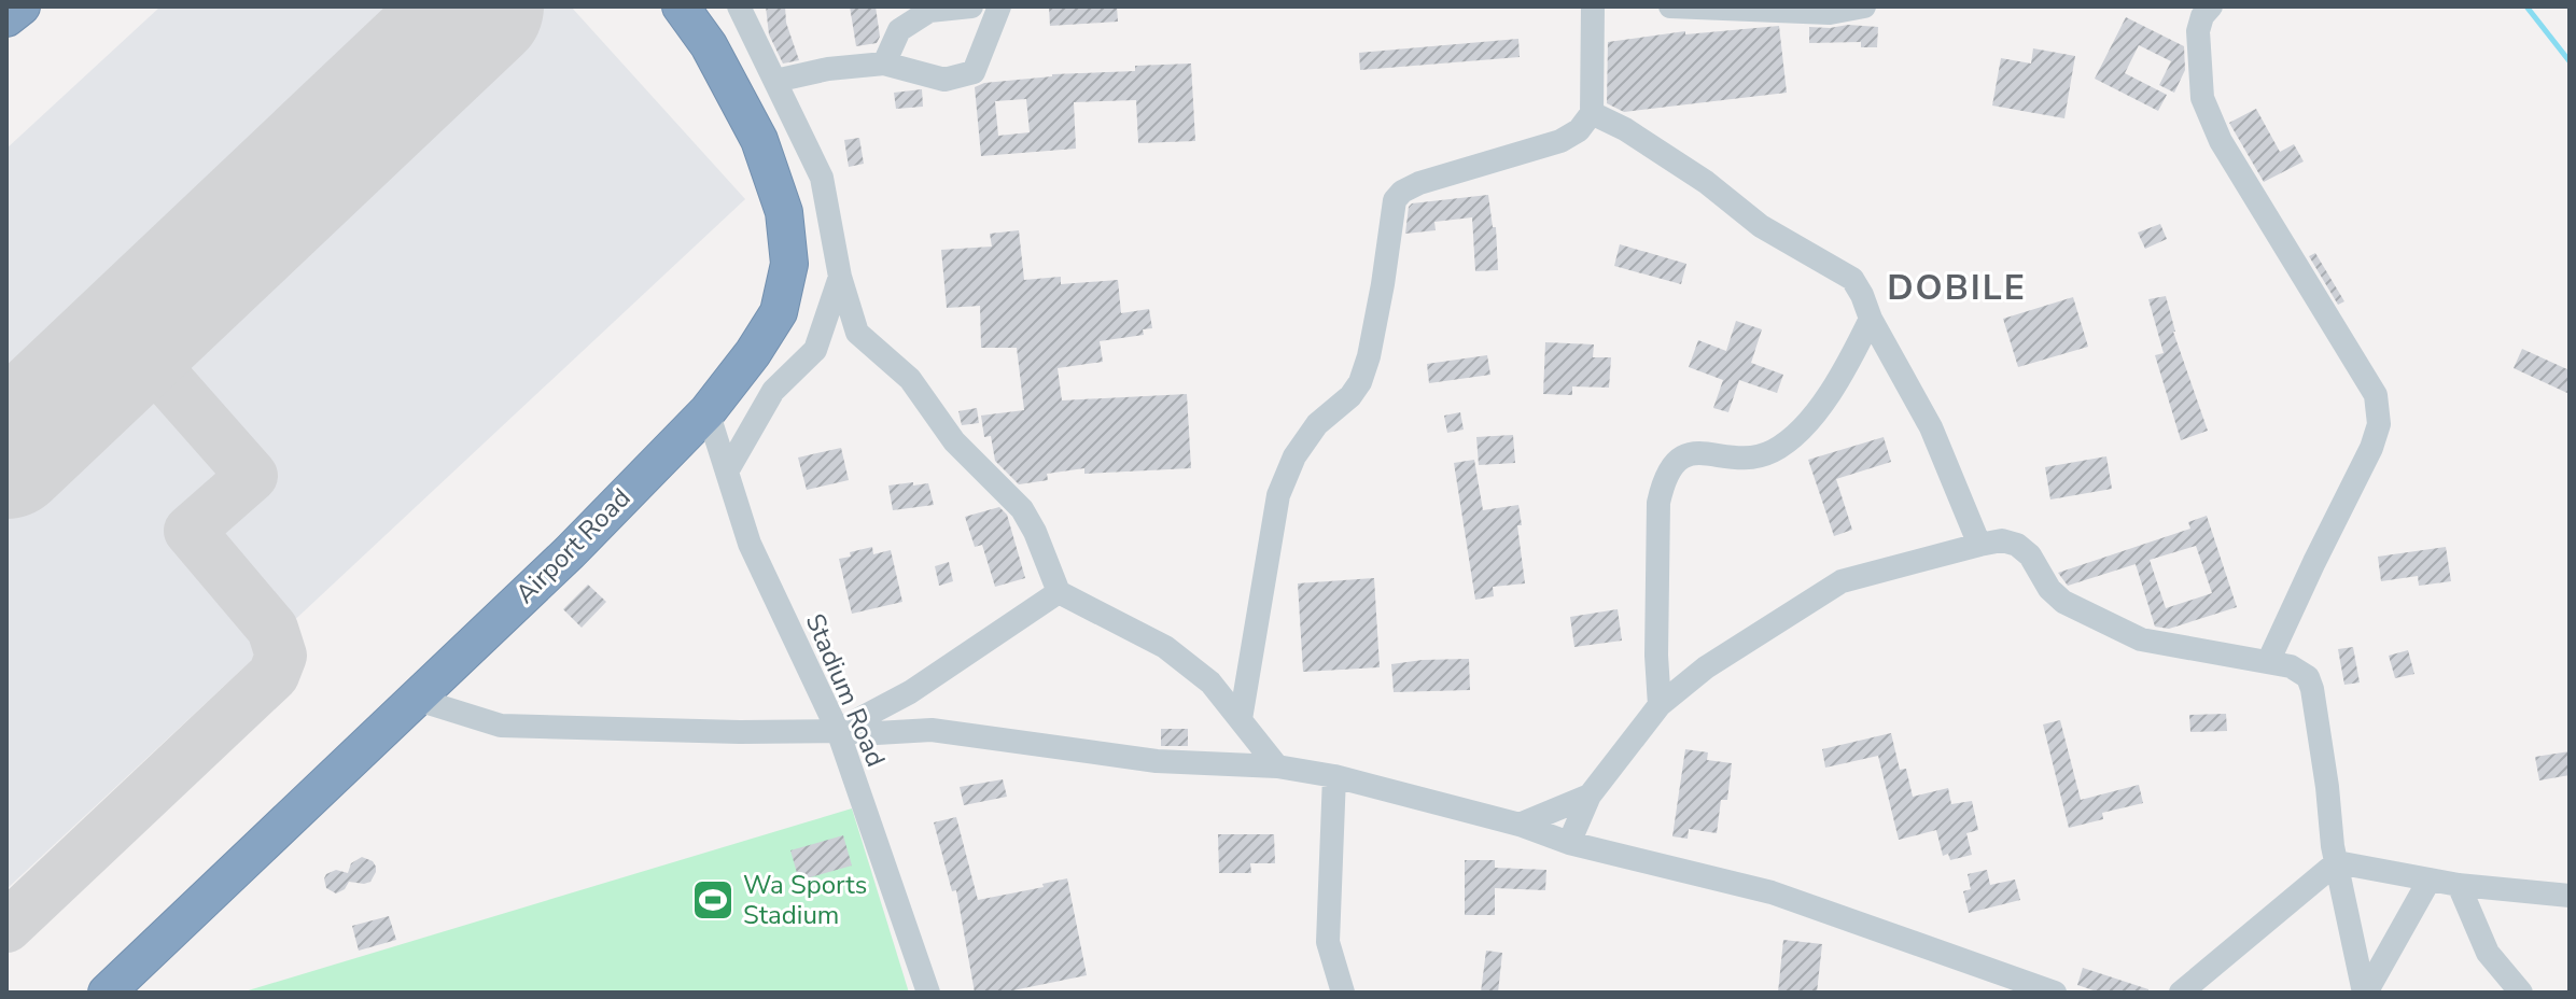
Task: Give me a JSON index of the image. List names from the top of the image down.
{
  "streets": {
    "highway": ["Airport Road"],
    "street": ["Stadium Road"]
  },
  "crossings": [
    ["Airport Road", "Stadium Road"]
  ],
  "districts": ["DOBILE"],
  "places": {
    "sports": ["Wa Sports Stadium"]
  }
}
